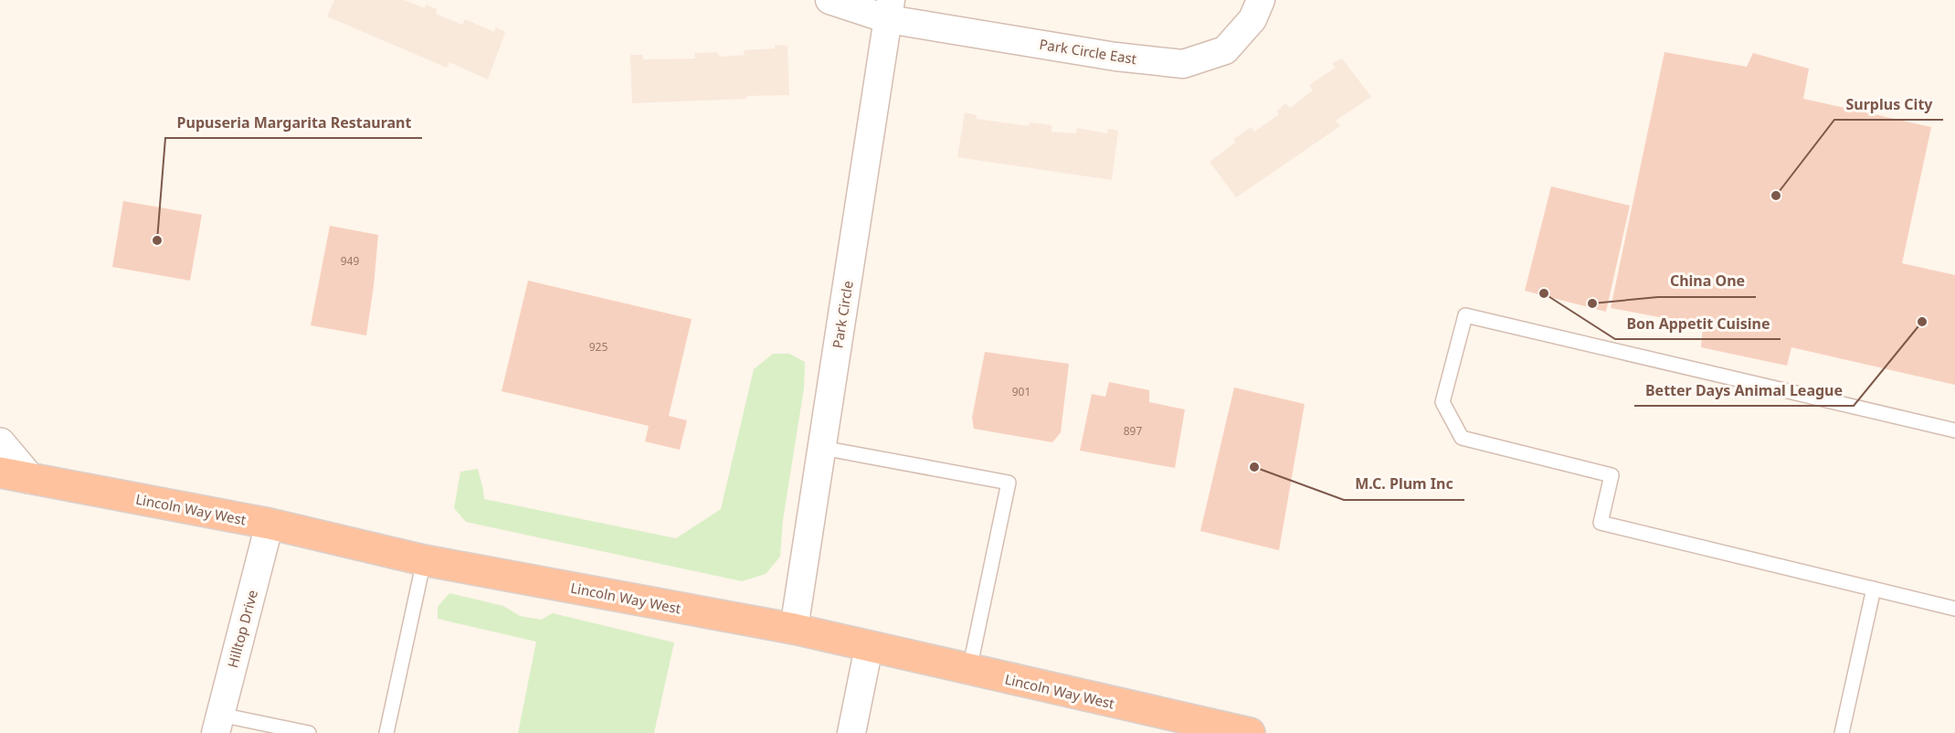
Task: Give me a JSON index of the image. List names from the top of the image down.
{
  "streets": {
    "highway": ["Lincoln Way West"],
    "street": ["Park Circle East", "Park Circle", "Hilltop Drive"]
  },
  "crossings": [
    ["Park Circle East", "Park Circle"],
    ["Park Circle", "Lincoln Way West"],
    ["Lincoln Way West", "Hilltop Drive"]
  ],
  "places": [
    "Surplus City",
    "Pupuseria Margarita Restaurant",
    "Bon Appetit Cuisine",
    "China One",
    "Better Days Animal League",
    "M.C. Plum Inc"
  ],
  "house_numbers": [
    "949",
    "925",
    "901",
    "897"
  ]
}
